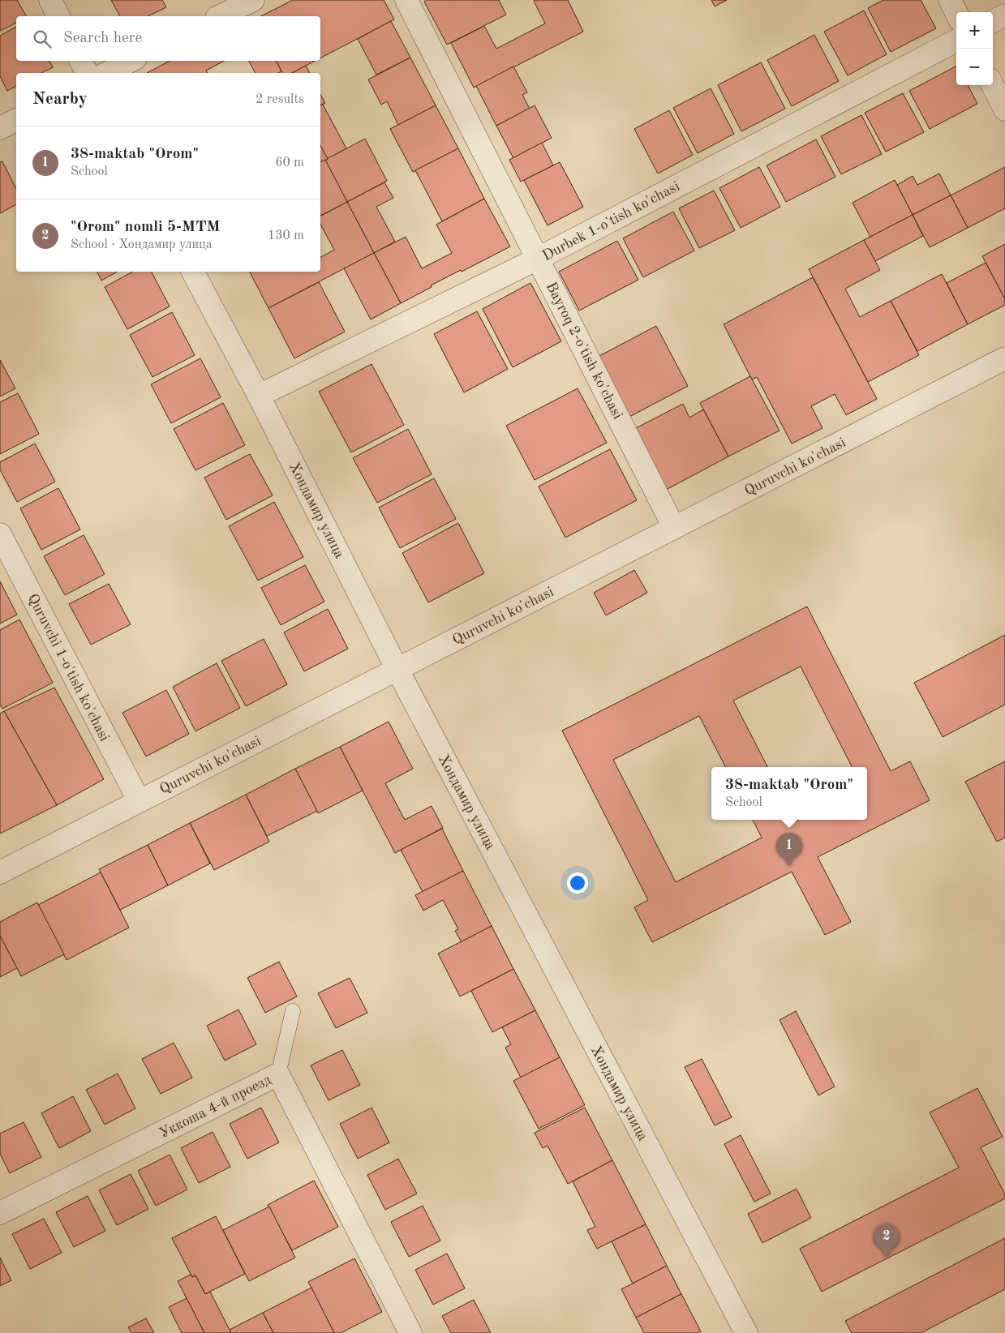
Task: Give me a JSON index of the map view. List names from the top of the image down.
{
  "streets": {
    "street": [
      "Durbek 1-o'tish ko'chasi",
      "Bayroq 2-o'tish ko'chasi",
      "Quruvchi ko'chasi",
      "Хондамир улица",
      "Quruvchi 1-o'tish ko'chasi",
      "Уккоша 4-й проезд"
    ]
  },
  "crossings": [
    ["Durbek 1-o'tish ko'chasi", "Bayroq 2-o'tish ko'chasi"],
    ["Durbek 1-o'tish ko'chasi", "Хондамир улица"],
    ["Bayroq 2-o'tish ko'chasi", "Quruvchi ko'chasi"],
    ["Quruvchi ko'chasi", "Хондамир улица"],
    ["Quruvchi ko'chasi", "Quruvchi 1-o'tish ko'chasi"]
  ],
  "page": {
    "map_buttons": ["+", "−"],
    "search": "Search here",
    "heading": ["Nearby", "2 results"],
    "list": [
      {
        "mark": "1",
        "name": "38-maktab \"Orom\"",
        "note": "School",
        "value": "60 m"
      },
      {
        "mark": "2",
        "name": "\"Orom\" nomli 5-MTM",
        "note": "School · Хондамир улица",
        "value": "130 m"
      }
    ],
    "popup": ["38-maktab \"Orom\"", "School"],
    "pins": ["1", "2"]
  }
}
